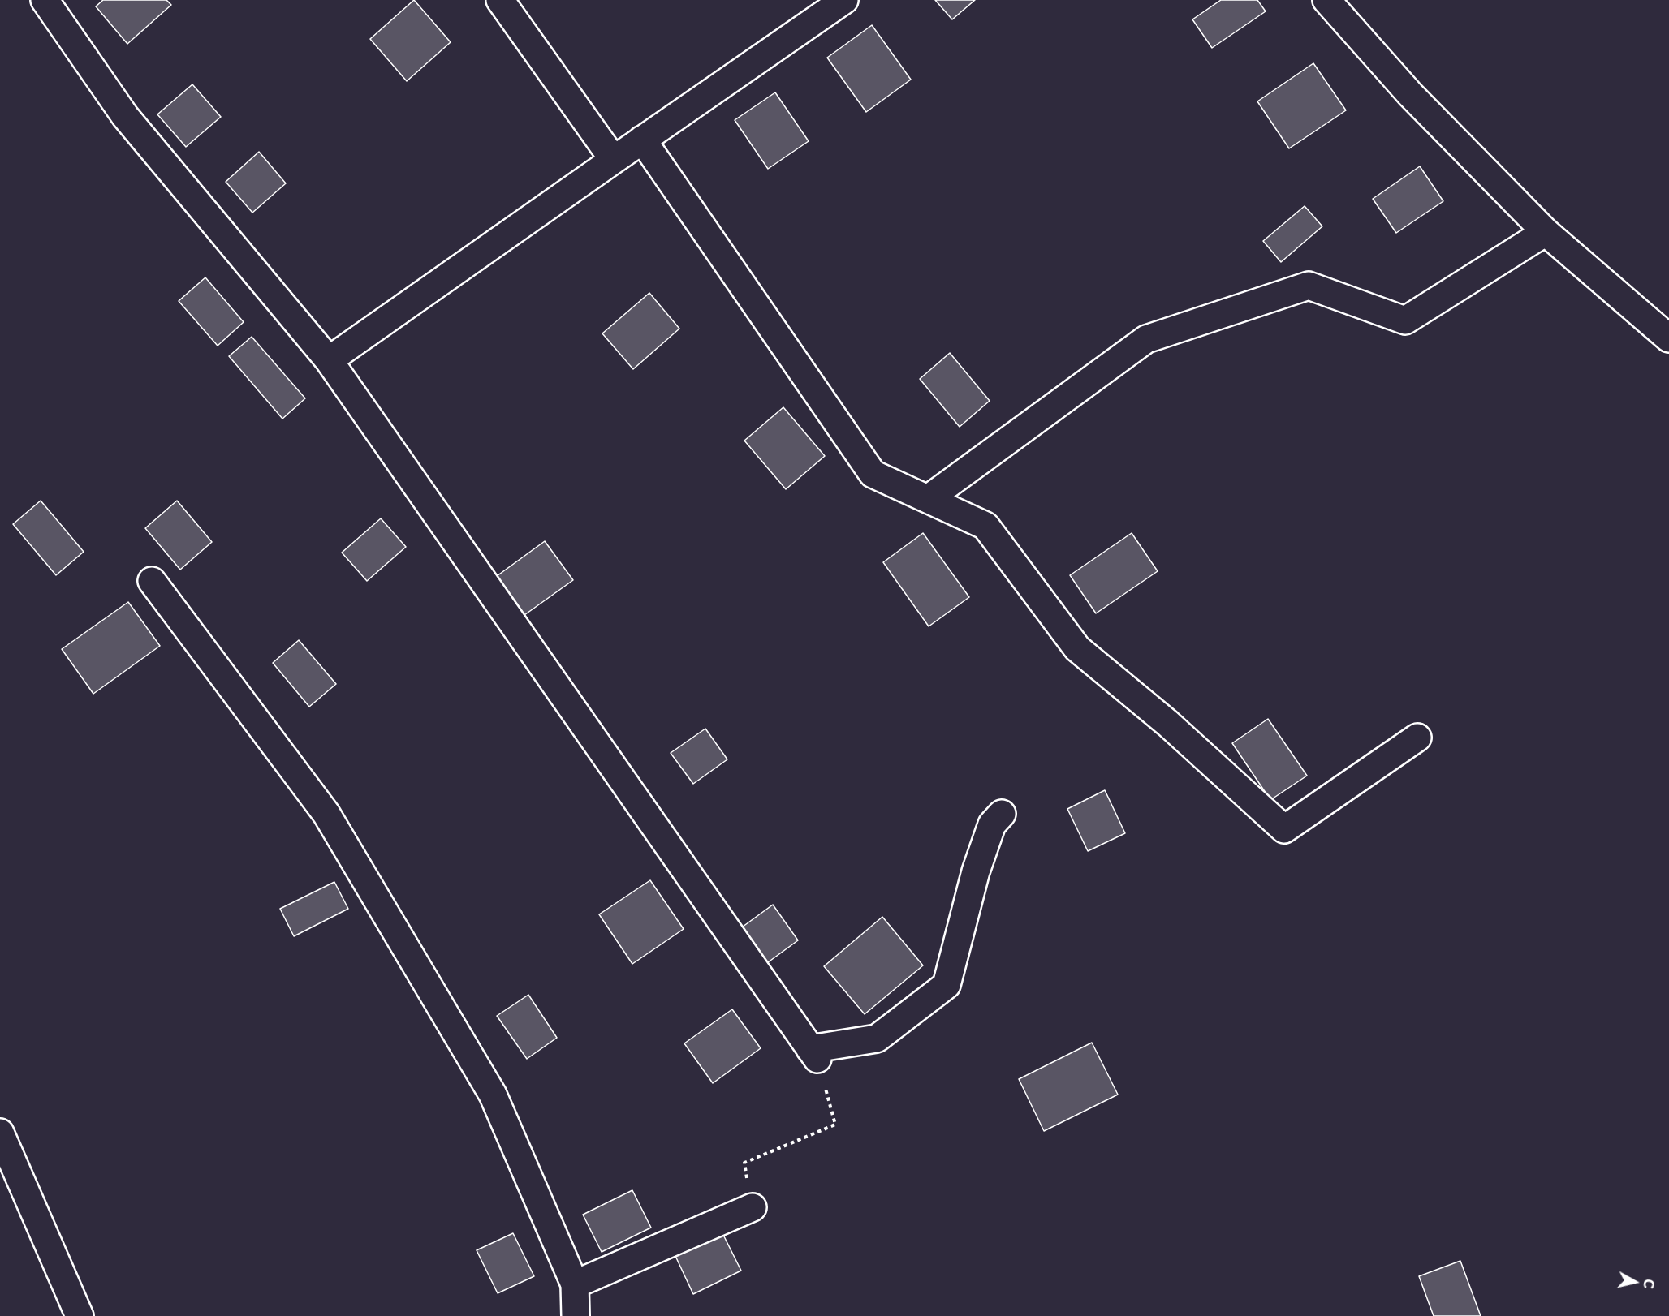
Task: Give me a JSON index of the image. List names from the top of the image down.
{
  "north": "right"
}
